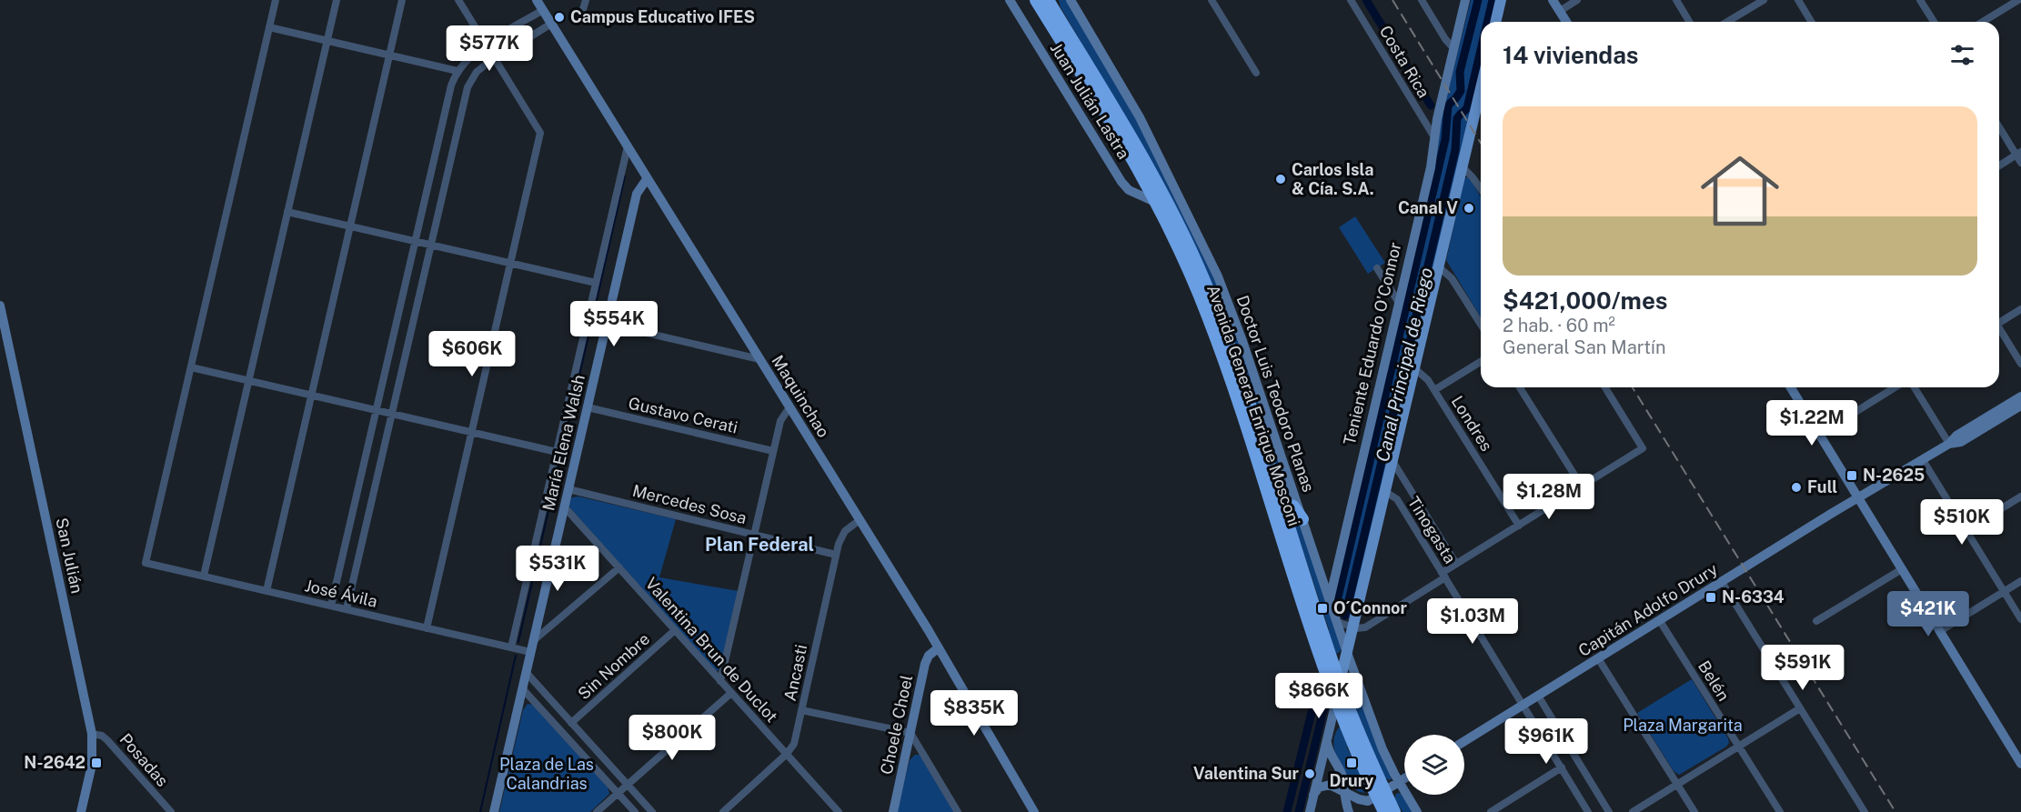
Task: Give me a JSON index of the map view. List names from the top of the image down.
{
  "streets": {
    "highway": ["Avenida General Enrique Mosconi"],
    "street": [
      "Costa Rica",
      "Juan Julián Lastra",
      "Teniente Eduardo O'Connor",
      "Doctor Luis Teodoro Planas",
      "Maquinchao",
      "Gustavo Cerati",
      "Londres",
      "María Elena Walsh",
      "Mercedes Sosa",
      "Tinogasta",
      "San Julián",
      "José Ávila",
      "Capitán Adolfo Drury",
      "Valentina Brun de Duclot",
      "Sin Nombre",
      "Ancasti",
      "Belén",
      "Choele Choel",
      "Posadas"
    ]
  },
  "crossings": [
    ["Costa Rica", "Teniente Eduardo O'Connor"],
    ["Juan Julián Lastra", "Avenida General Enrique Mosconi"],
    ["Teniente Eduardo O'Connor", "Doctor Luis Teodoro Planas"],
    ["Maquinchao", "María Elena Walsh"],
    ["Maquinchao", "Ancasti"],
    ["Maquinchao", "Choele Choel"],
    ["Gustavo Cerati", "María Elena Walsh"],
    ["María Elena Walsh", "Mercedes Sosa"],
    ["María Elena Walsh", "José Ávila"],
    ["María Elena Walsh", "Valentina Brun de Duclot"],
    ["Mercedes Sosa", "Ancasti"],
    ["Tinogasta", "Capitán Adolfo Drury"],
    ["San Julián", "Posadas"],
    ["Capitán Adolfo Drury", "Belén"],
    ["Valentina Brun de Duclot", "Sin Nombre"],
    ["Valentina Brun de Duclot", "Ancasti"]
  ],
  "districts": ["Plan Federal"],
  "water": ["Canal Principal de Riego"],
  "parks": ["Plaza Margarita", "Plaza de Las Calandrias"],
  "places": {
    "other": [
      "Campus Educativo IFES",
      "Carlos Isla & Cía. S.A.",
      "Canal V",
      "Full",
      "Valentina Sur"
    ],
    "transit": [
      "N-2625",
      "N-6334",
      "O´Connor",
      "N-2642",
      "Drury"
    ]
  },
  "page": {
    "heading": "14 viviendas",
    "price": [
      "$577K",
      "$554K",
      "$606K",
      "$1.22M",
      "$1.28M",
      "$510K",
      "$531K",
      "$421K",
      "$1.03M",
      "$591K",
      "$866K",
      "$835K",
      "$800K",
      "$961K"
    ],
    "list": [
      {
        "name": "$421,000/mes",
        "note": "2 hab. · 60 m² · General San Martín"
      }
    ]
  }
}
